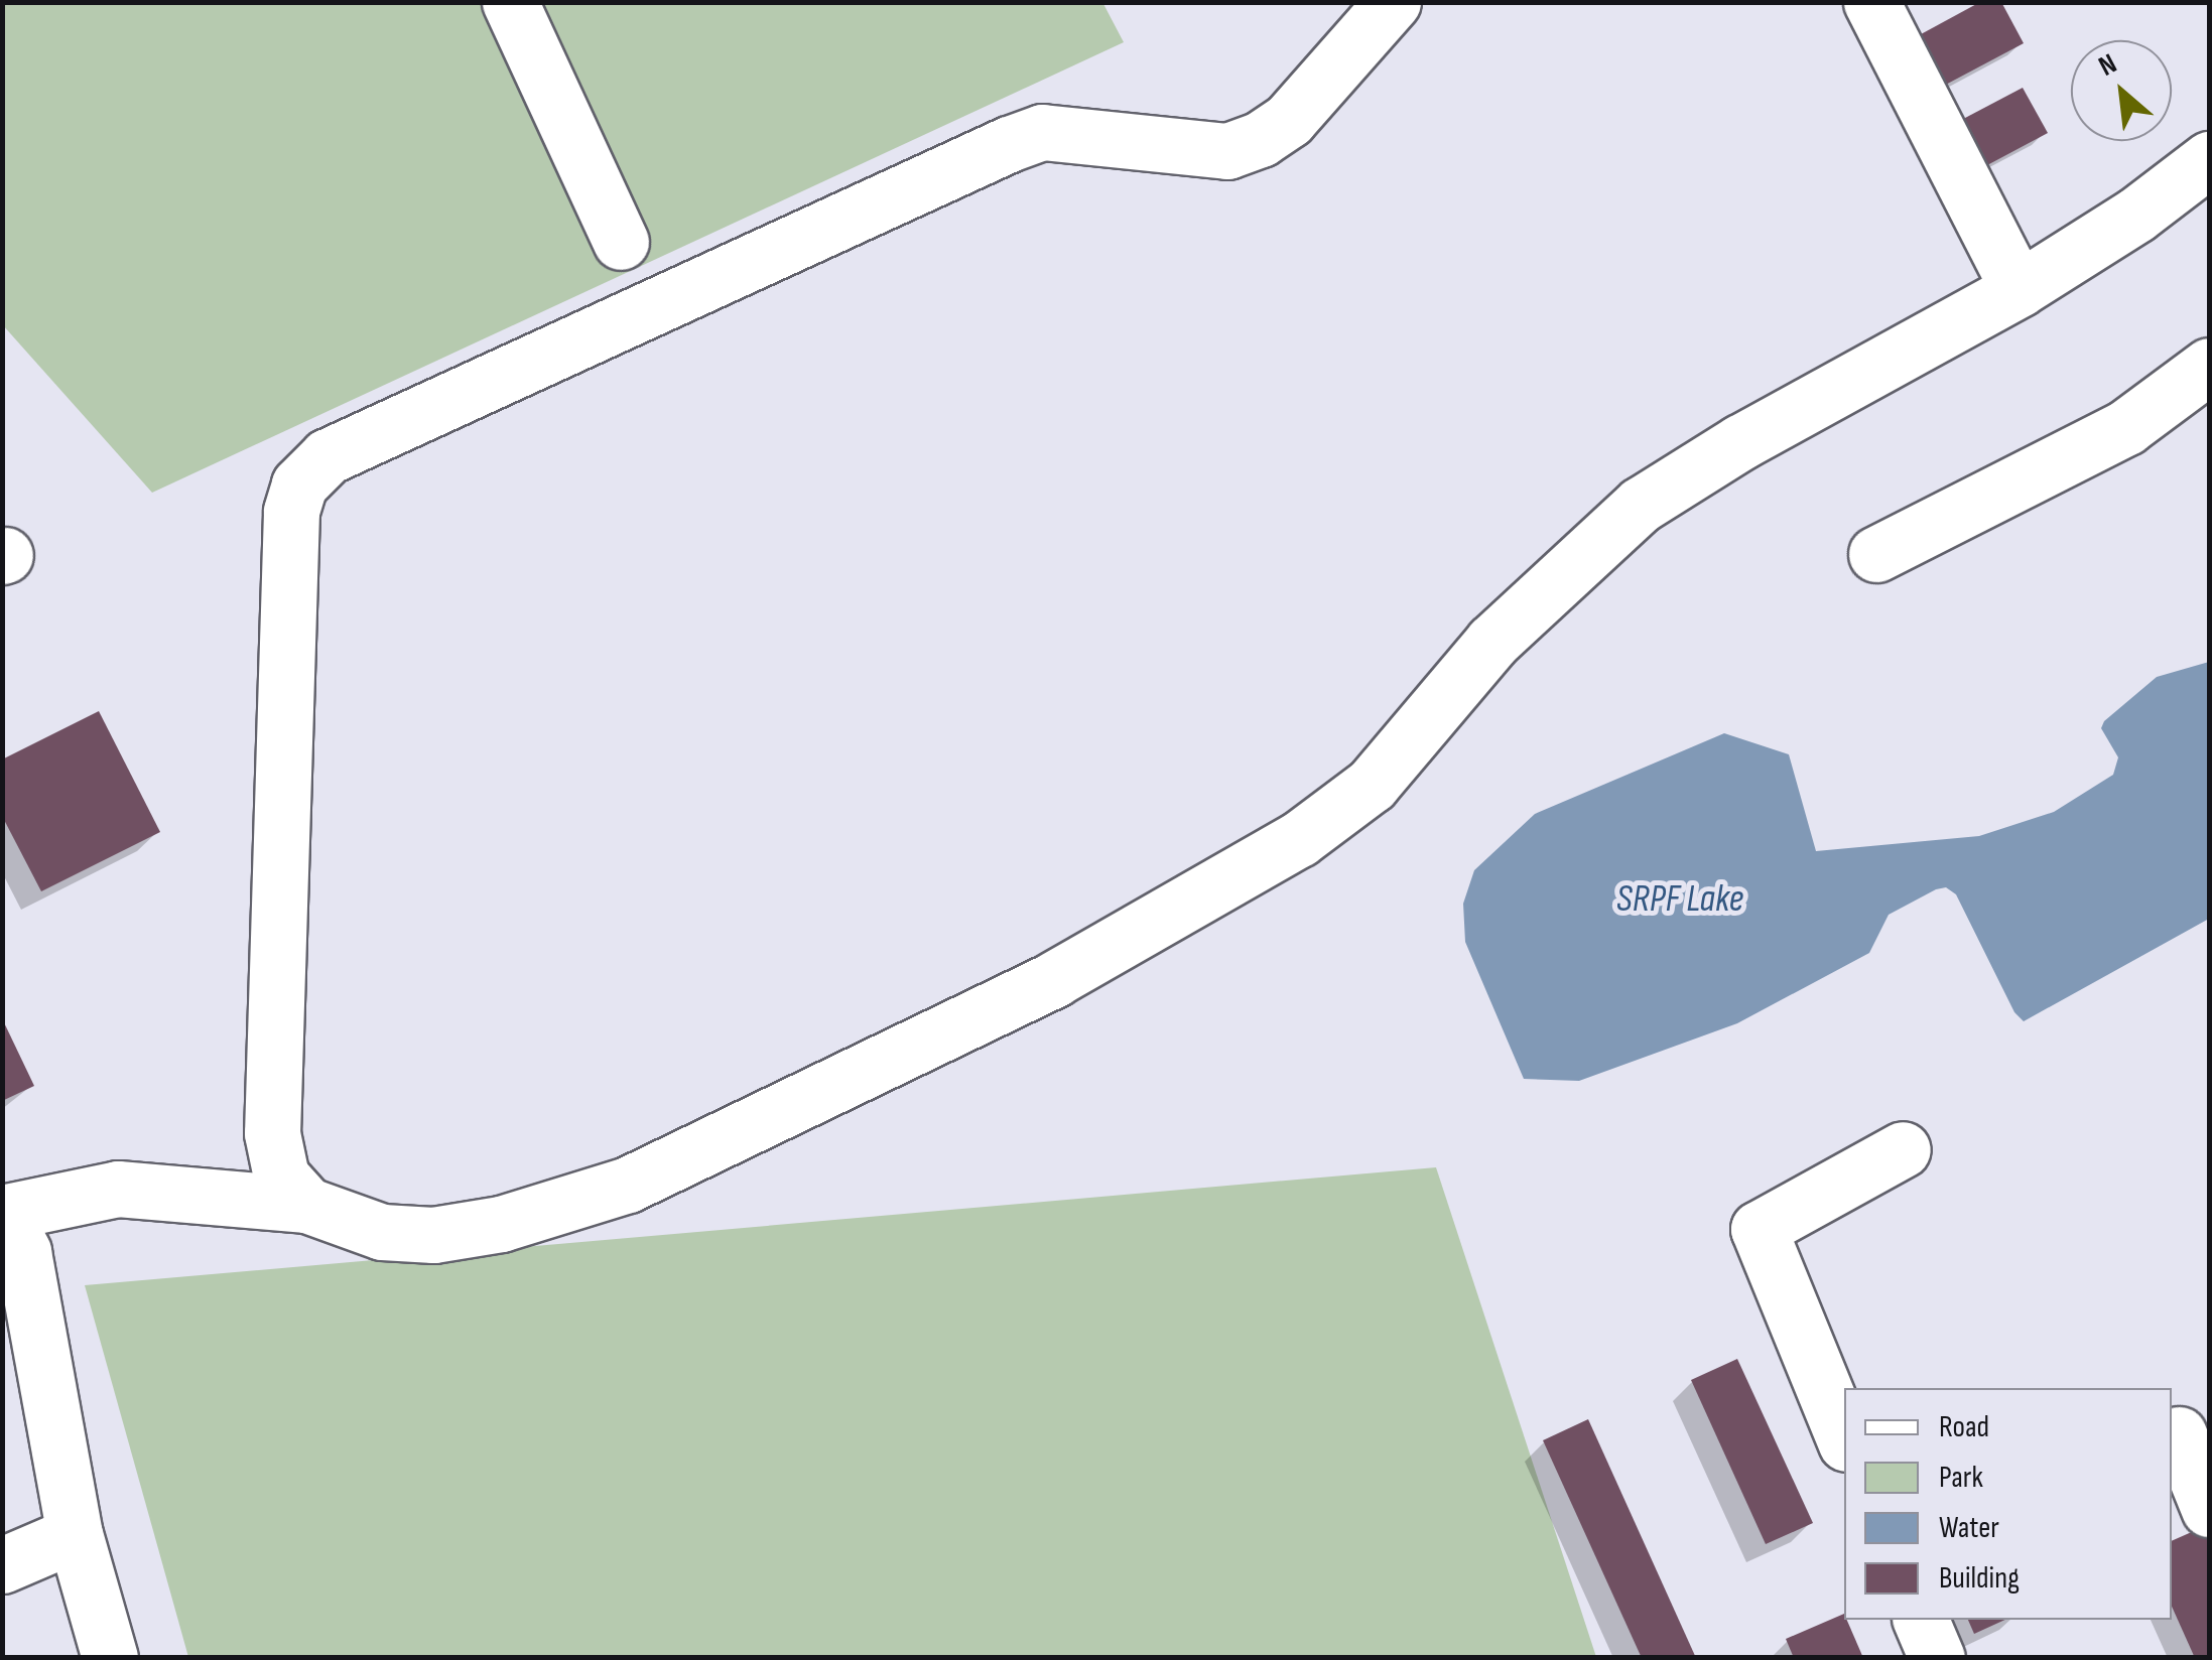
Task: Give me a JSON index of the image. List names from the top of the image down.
{
  "water": ["SRPF Lake"],
  "legend": [
    "Road",
    "Park",
    "Water",
    "Building"
  ],
  "north": "top left"
}
